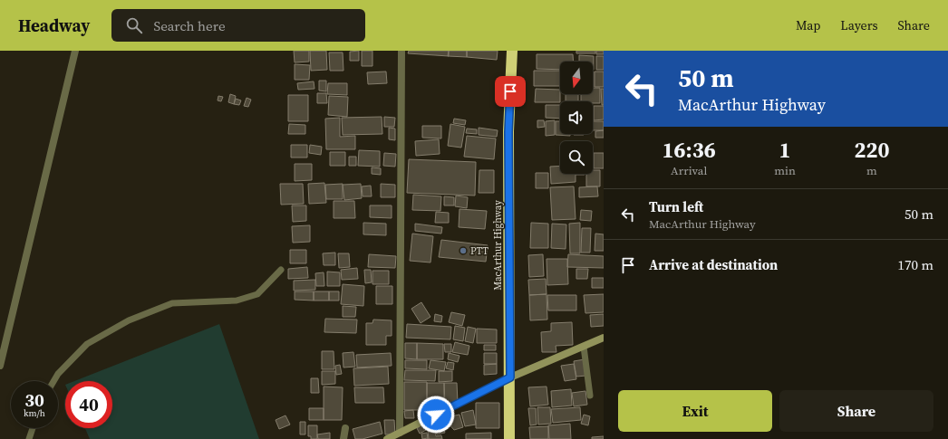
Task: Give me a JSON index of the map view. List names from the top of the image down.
{
  "streets": {
    "highway": ["MacArthur Highway"]
  },
  "places": ["PTT"],
  "north": "bottom",
  "page": {
    "header": "Headway",
    "search": "Search here",
    "nav": ["Map", "Layers", "Share"],
    "turn": ["50 m", "MacArthur Highway"],
    "eta": [
      "16:36",
      "Arrival",
      "1",
      "min",
      "220",
      "m"
    ],
    "list": [
      {
        "name": "Turn left",
        "note": "MacArthur Highway",
        "value": "50 m"
      },
      {
        "name": "Arrive at destination",
        "value": "170 m"
      }
    ],
    "speed": "30 km/h",
    "limit": "40",
    "buttons": ["Exit", "Share"]
  }
}
